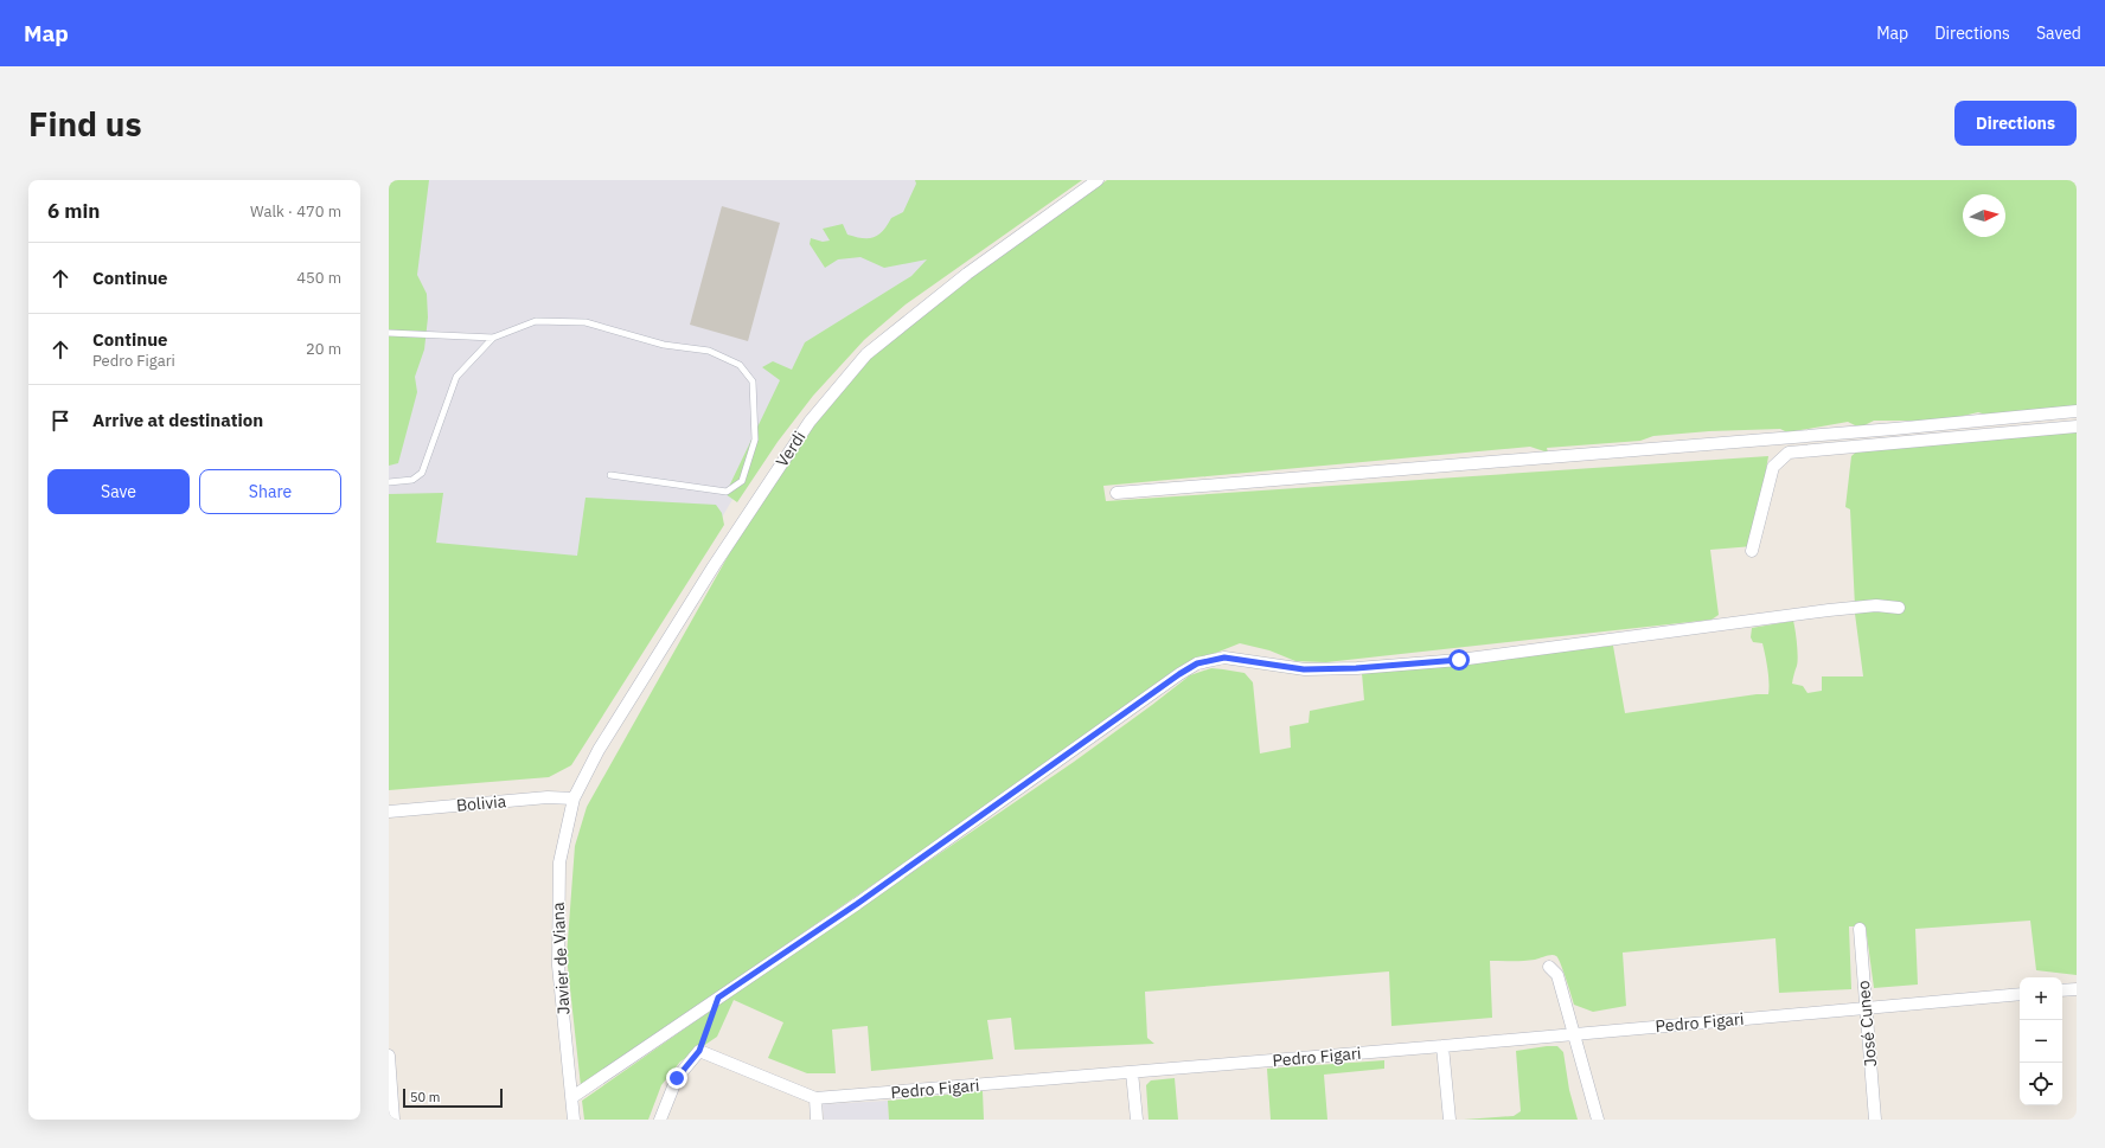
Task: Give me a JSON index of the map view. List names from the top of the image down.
{
  "streets": {
    "street": [
      "Verdi",
      "Bolivia",
      "Javier de Viana",
      "Pedro Figari",
      "José Cuneo"
    ]
  },
  "crossings": [
    ["Verdi", "Bolivia"],
    ["Verdi", "Javier de Viana"],
    ["Bolivia", "Javier de Viana"],
    ["Pedro Figari", "José Cuneo"]
  ],
  "scale_bar": "50 m",
  "north": "right",
  "page": {
    "header": "Map",
    "nav": ["Map", "Directions", "Saved"],
    "buttons": [
      "Directions",
      ["Save", "Share"]
    ],
    "title": "Find us",
    "heading": ["6 min", "Walk · 470 m"],
    "list": [
      ["Continue", "450 m"],
      ["Continue", "Pedro Figari", "20 m"],
      "Arrive at destination"
    ],
    "map_buttons": ["+", "−"],
    "scale": "50 m"
  }
}
